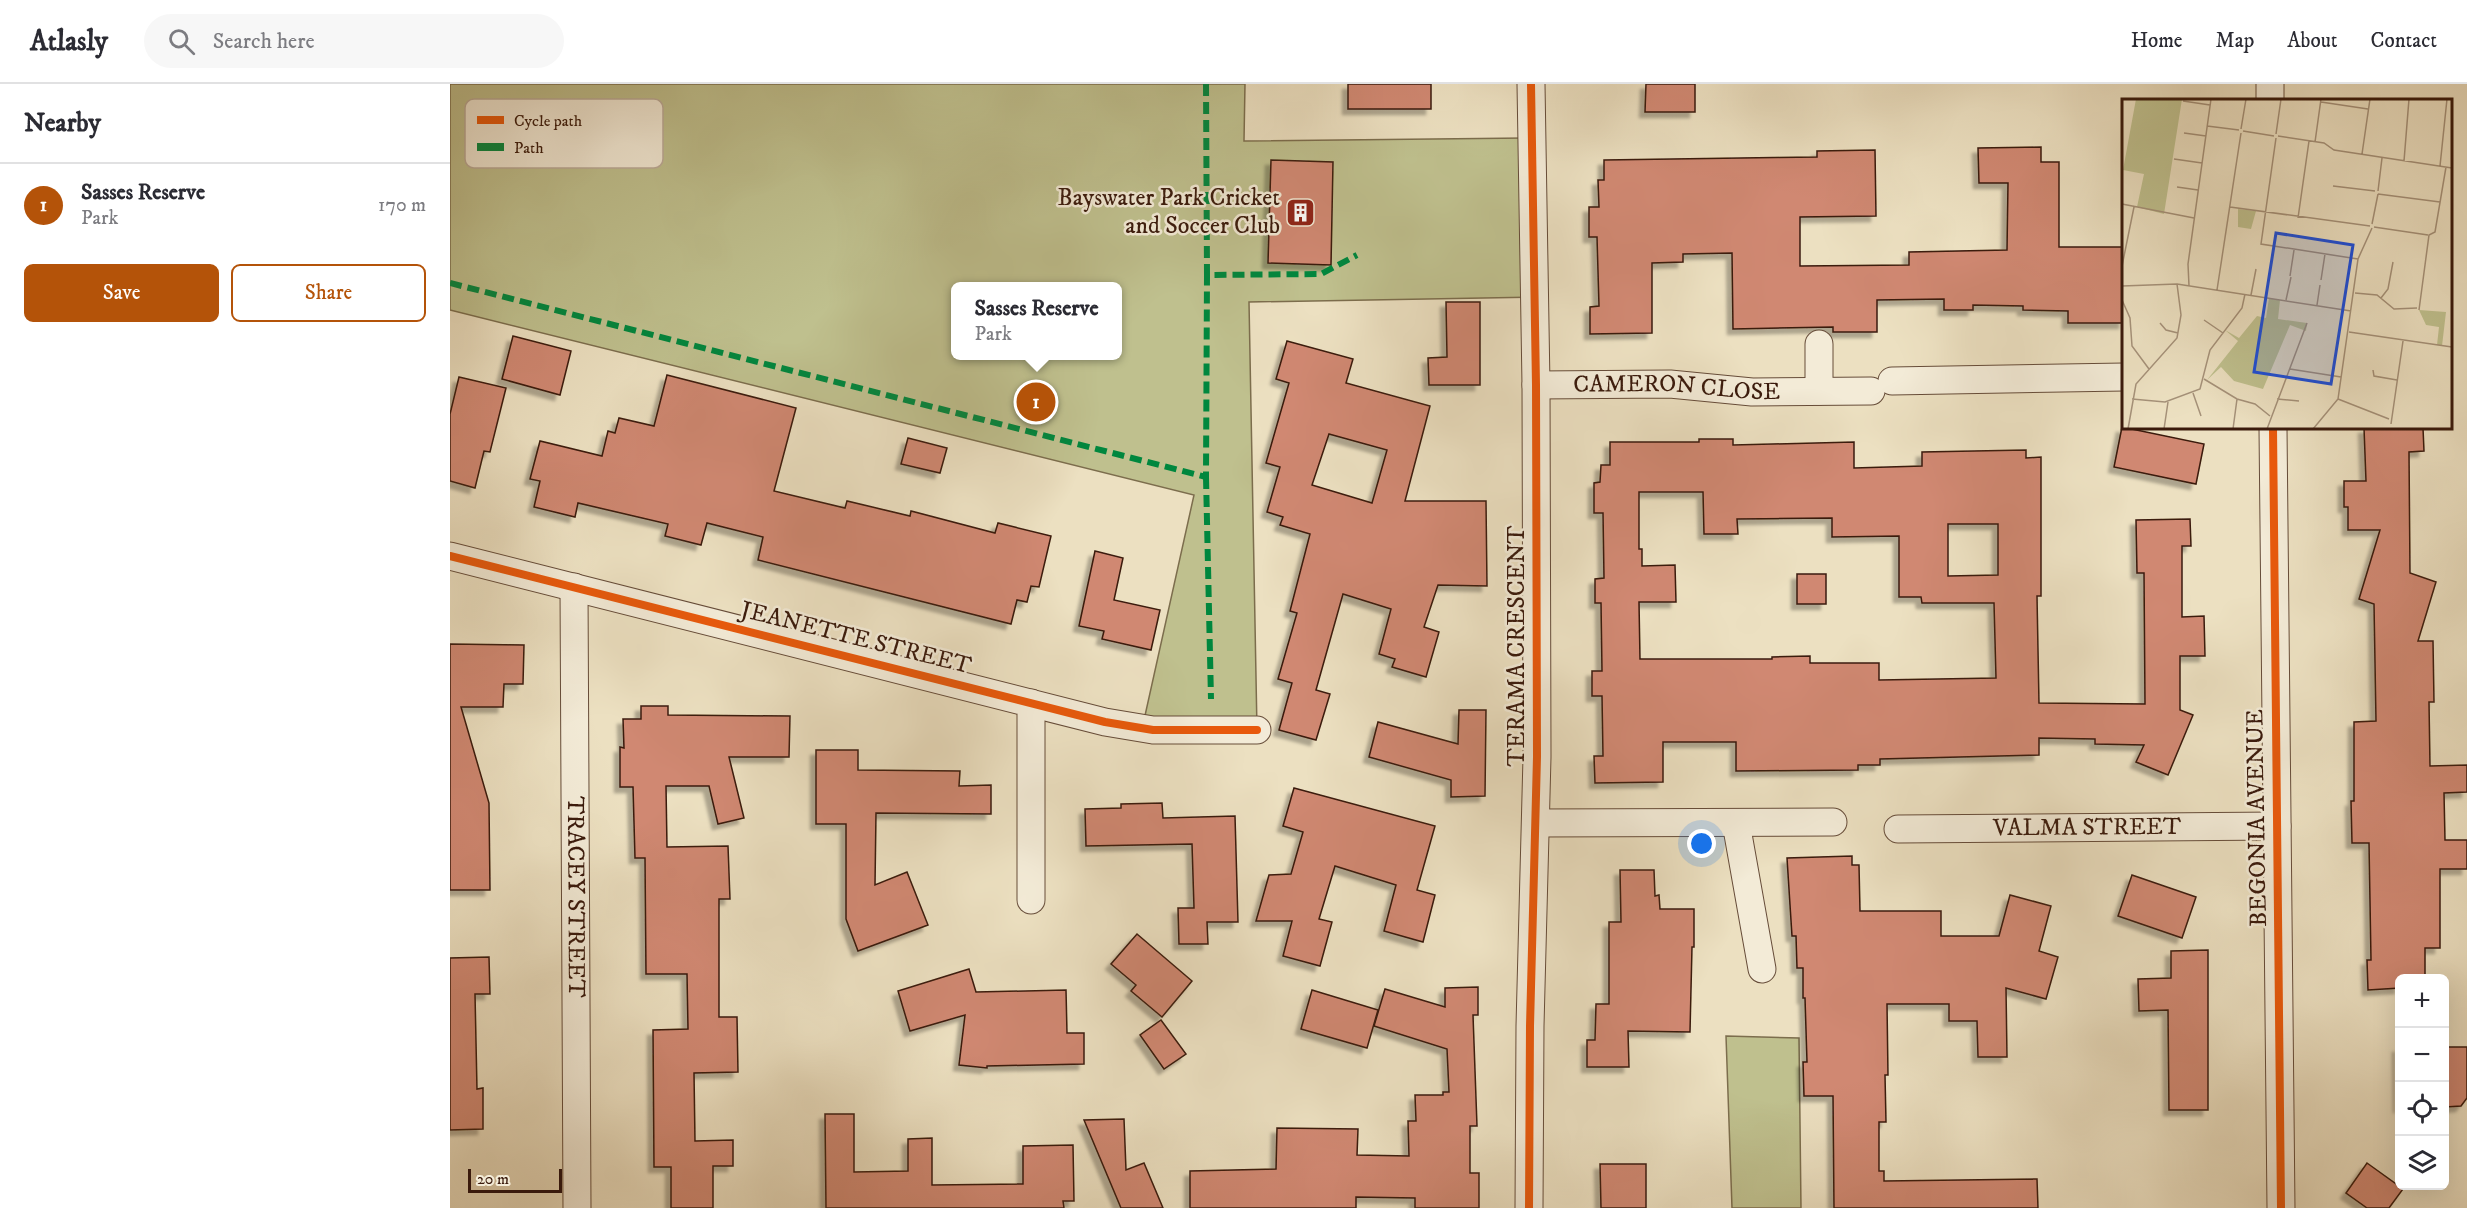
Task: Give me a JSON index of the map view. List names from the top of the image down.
{
  "streets": {
    "street": [
      "CAMERON CLOSE",
      "JEANETTE STREET",
      "TERAMA CRESCENT",
      "BEGONIA AVENUE",
      "VALMA STREET",
      "TRACEY STREET"
    ]
  },
  "crossings": [
    ["CAMERON CLOSE", "TERAMA CRESCENT"],
    ["JEANETTE STREET", "TRACEY STREET"],
    ["BEGONIA AVENUE", "VALMA STREET"]
  ],
  "places": {
    "building": ["Bayswater Park Cricket and Soccer Club"]
  },
  "legend": ["Cycle path", "Path"],
  "scale_bar": "20 m",
  "page": {
    "header": "Atlasly",
    "search": "Search here",
    "nav": [
      "Home",
      "Map",
      "About",
      "Contact"
    ],
    "heading": "Nearby",
    "list": [
      {
        "mark": "1",
        "name": "Sasses Reserve",
        "note": "Park",
        "value": "170 m"
      }
    ],
    "buttons": ["Save", "Share"],
    "popup": ["Sasses Reserve", "Park"],
    "pins": "1",
    "map_buttons": ["+", "−"],
    "scale": "20 m"
  }
}
